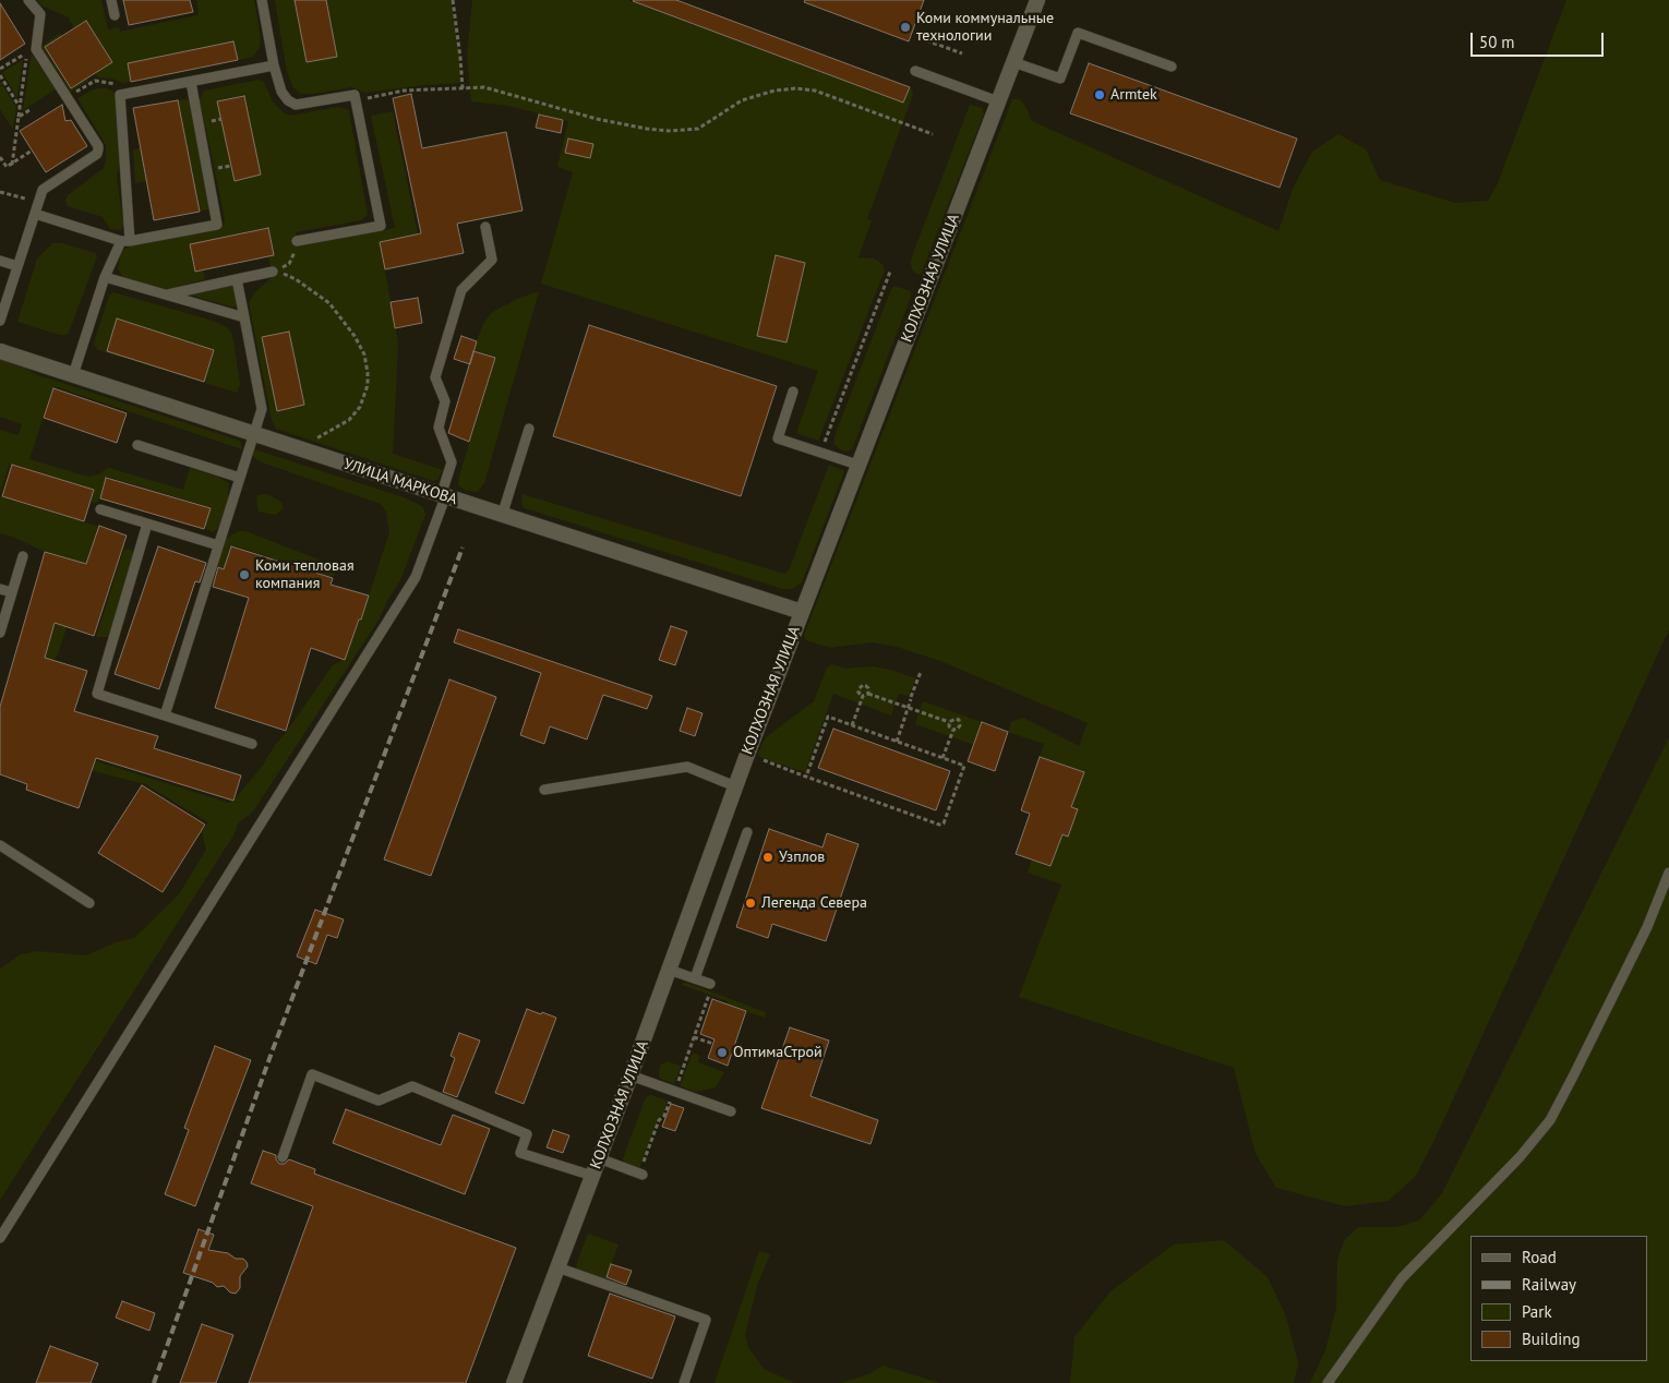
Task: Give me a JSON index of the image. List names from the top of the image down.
{
  "streets": {
    "street": ["КОЛХОЗНАЯ УЛИЦА", "УЛИЦА МАРКОВА"]
  },
  "crossings": [
    ["КОЛХОЗНАЯ УЛИЦА", "УЛИЦА МАРКОВА"]
  ],
  "places": [
    "Коми коммунальные технологии",
    "Armtek",
    "Коми тепловая компания",
    "Узплов",
    "Легенда Севера",
    "ОптимаСтрой"
  ],
  "legend": [
    "Road",
    "Railway",
    "Park",
    "Building"
  ],
  "scale_bar": "50 m"
}
